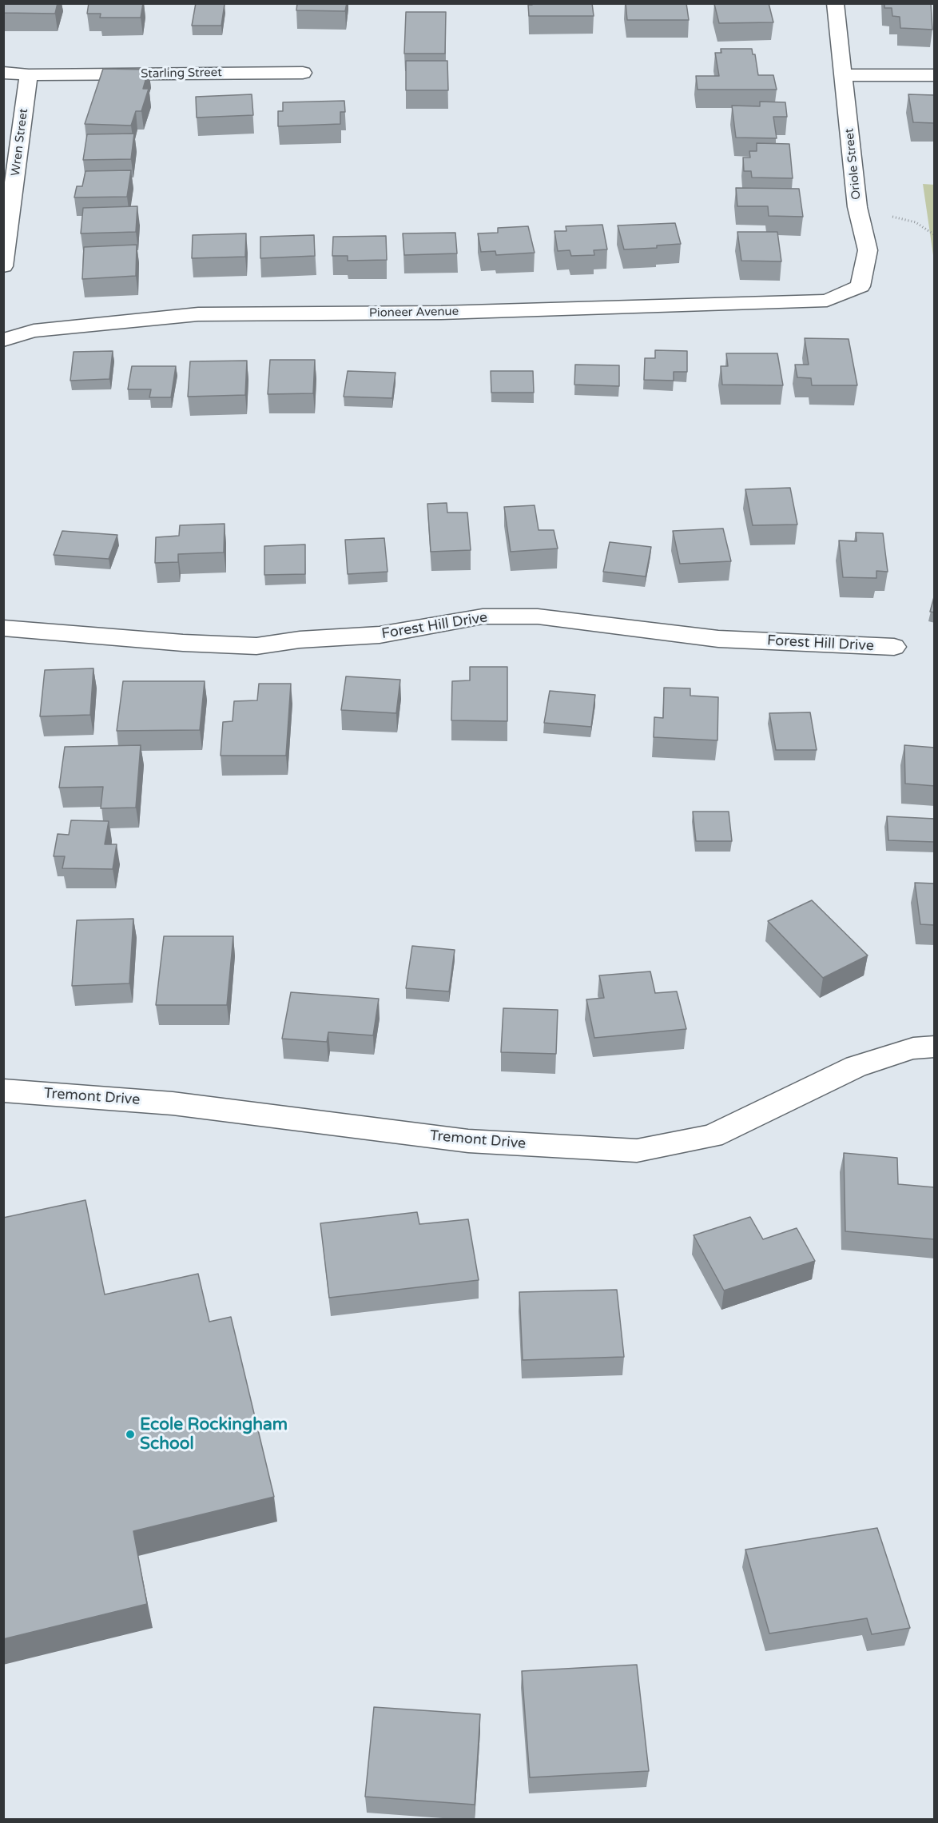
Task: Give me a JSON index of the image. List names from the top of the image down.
{
  "streets": {
    "street": [
      "Starling Street",
      "Wren Street",
      "Oriole Street",
      "Pioneer Avenue",
      "Forest Hill Drive",
      "Tremont Drive"
    ]
  },
  "crossings": [
    ["Starling Street", "Wren Street"],
    ["Oriole Street", "Pioneer Avenue"]
  ],
  "places": ["Ecole Rockingham School"]
}
